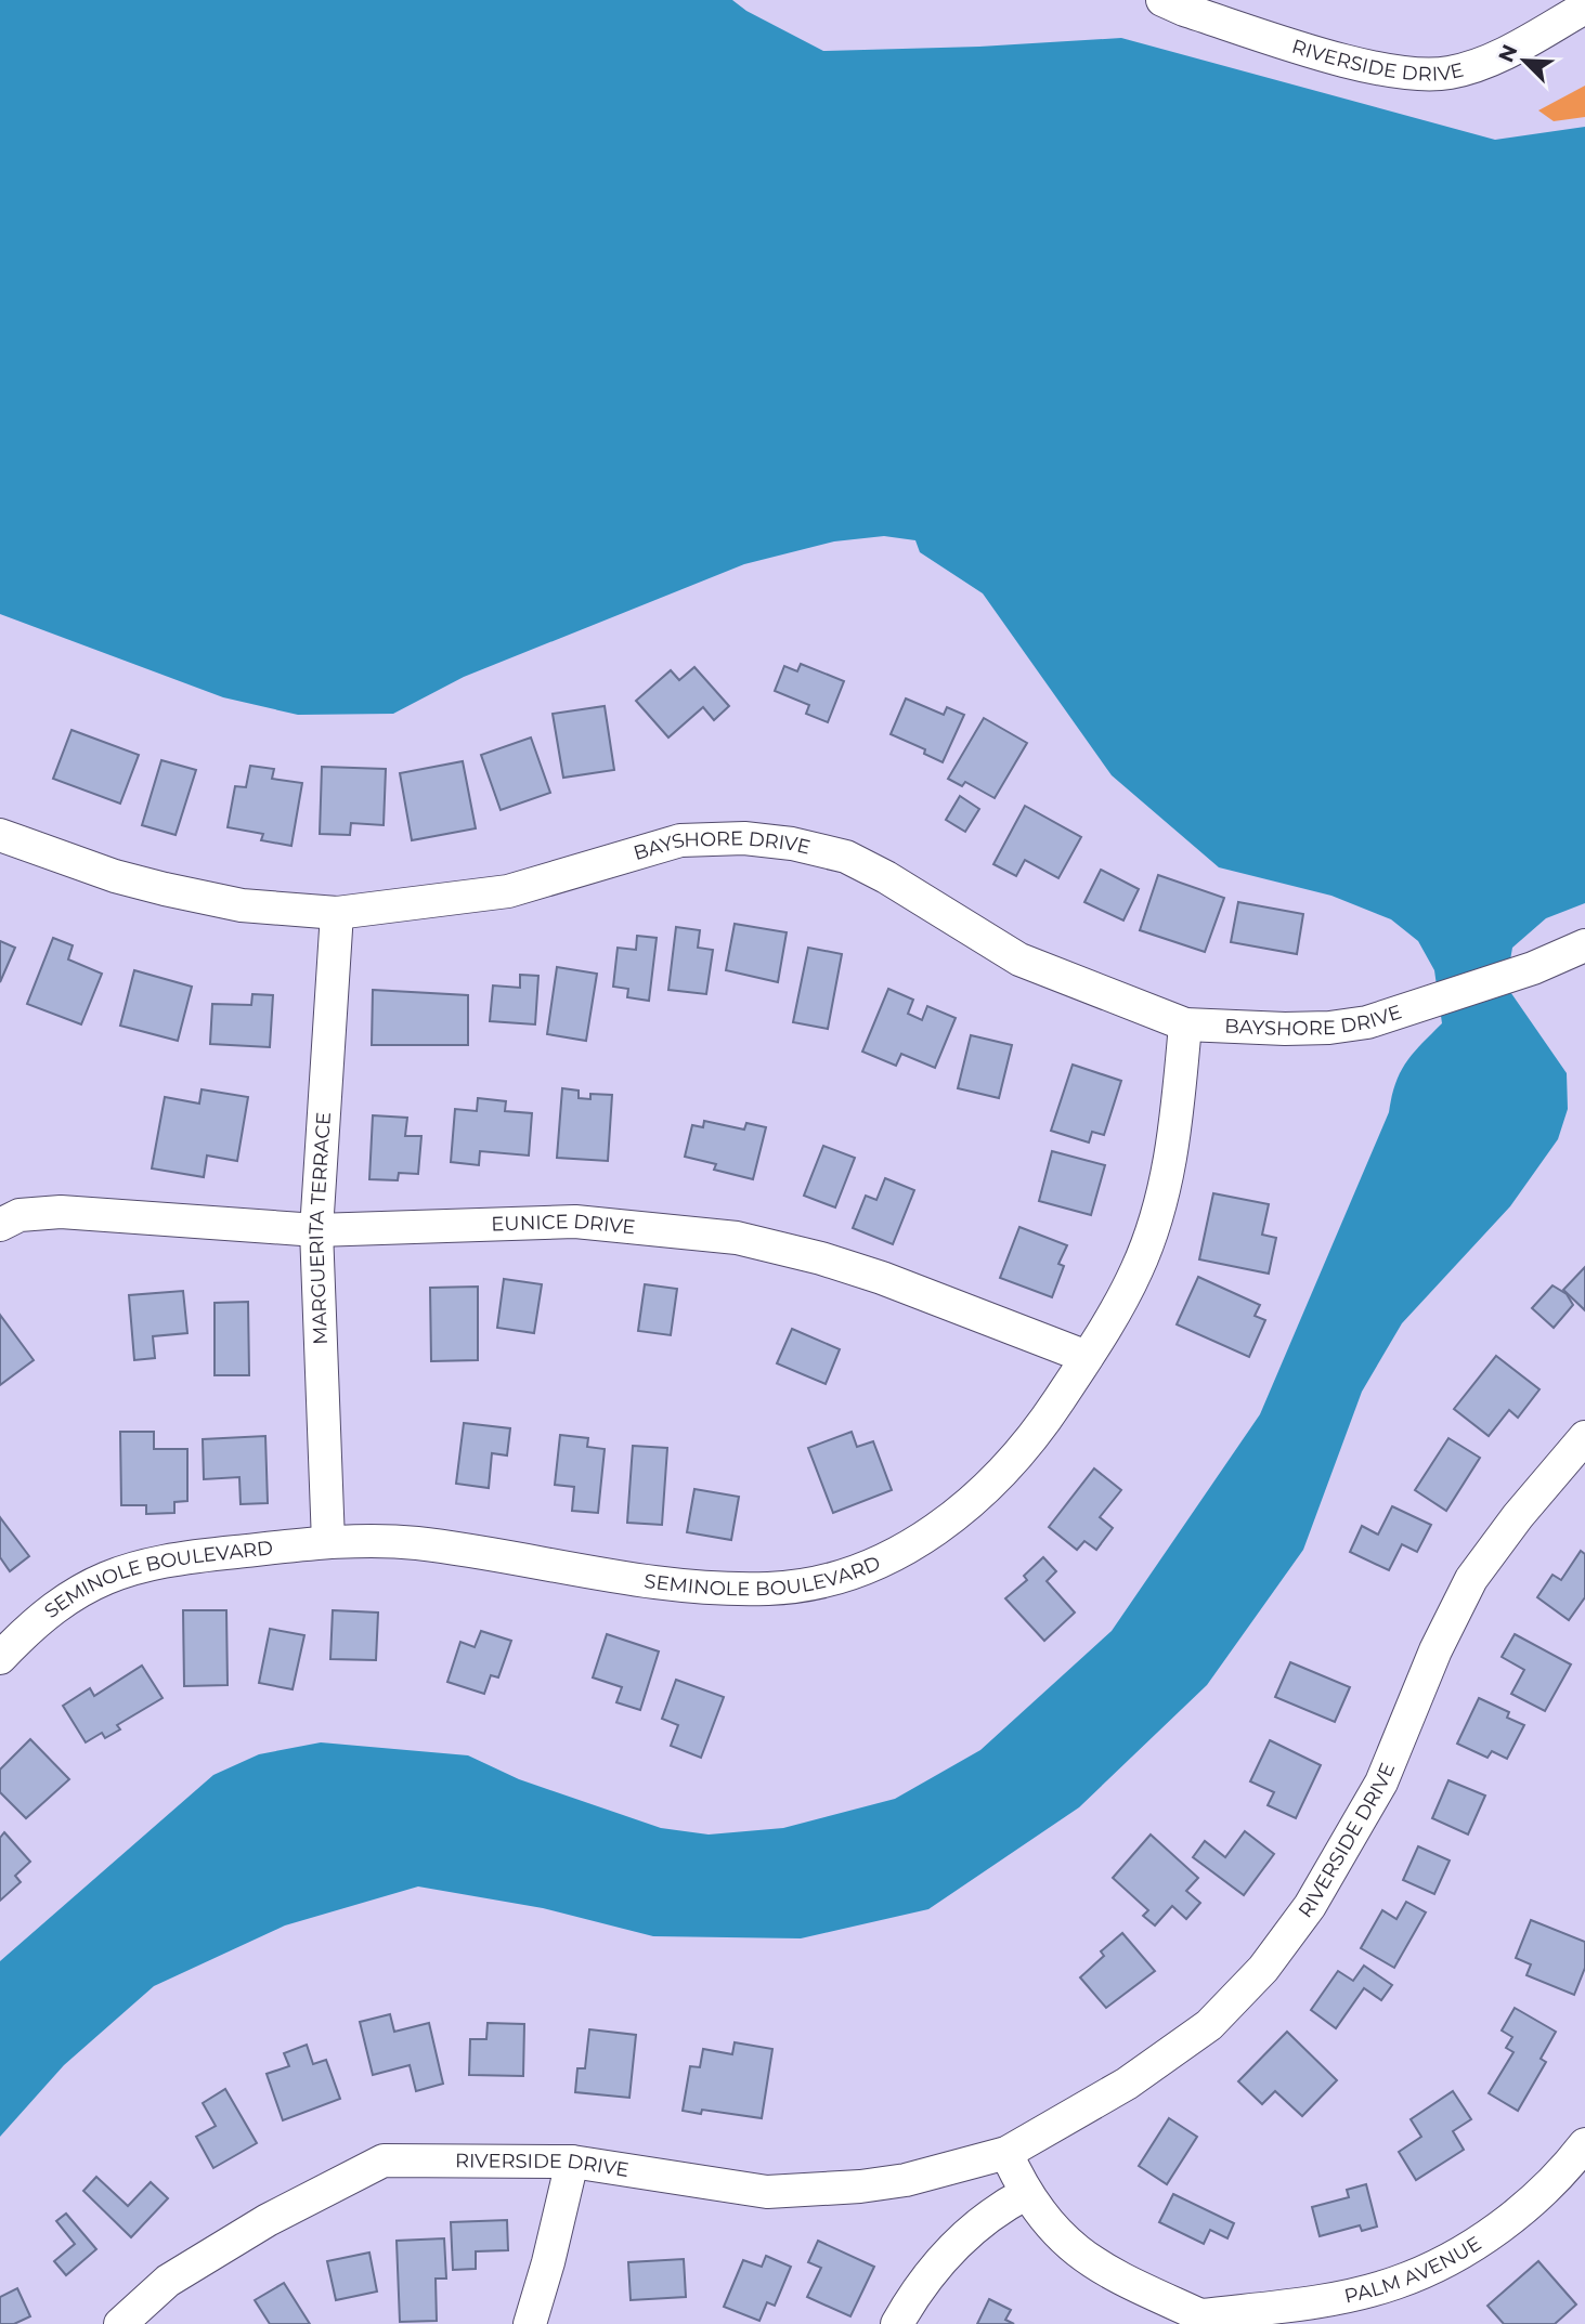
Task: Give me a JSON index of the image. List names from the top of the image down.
{
  "streets": {
    "street": [
      "RIVERSIDE DRIVE",
      "BAYSHORE DRIVE",
      "EUNICE DRIVE",
      "MARGUERITA TERRACE",
      "SEMINOLE BOULEVARD",
      "PALM AVENUE"
    ]
  },
  "crossings": [
    ["BAYSHORE DRIVE", "MARGUERITA TERRACE"],
    ["BAYSHORE DRIVE", "SEMINOLE BOULEVARD"],
    ["EUNICE DRIVE", "MARGUERITA TERRACE"],
    ["EUNICE DRIVE", "SEMINOLE BOULEVARD"],
    ["MARGUERITA TERRACE", "SEMINOLE BOULEVARD"]
  ],
  "north": "top left"
}
